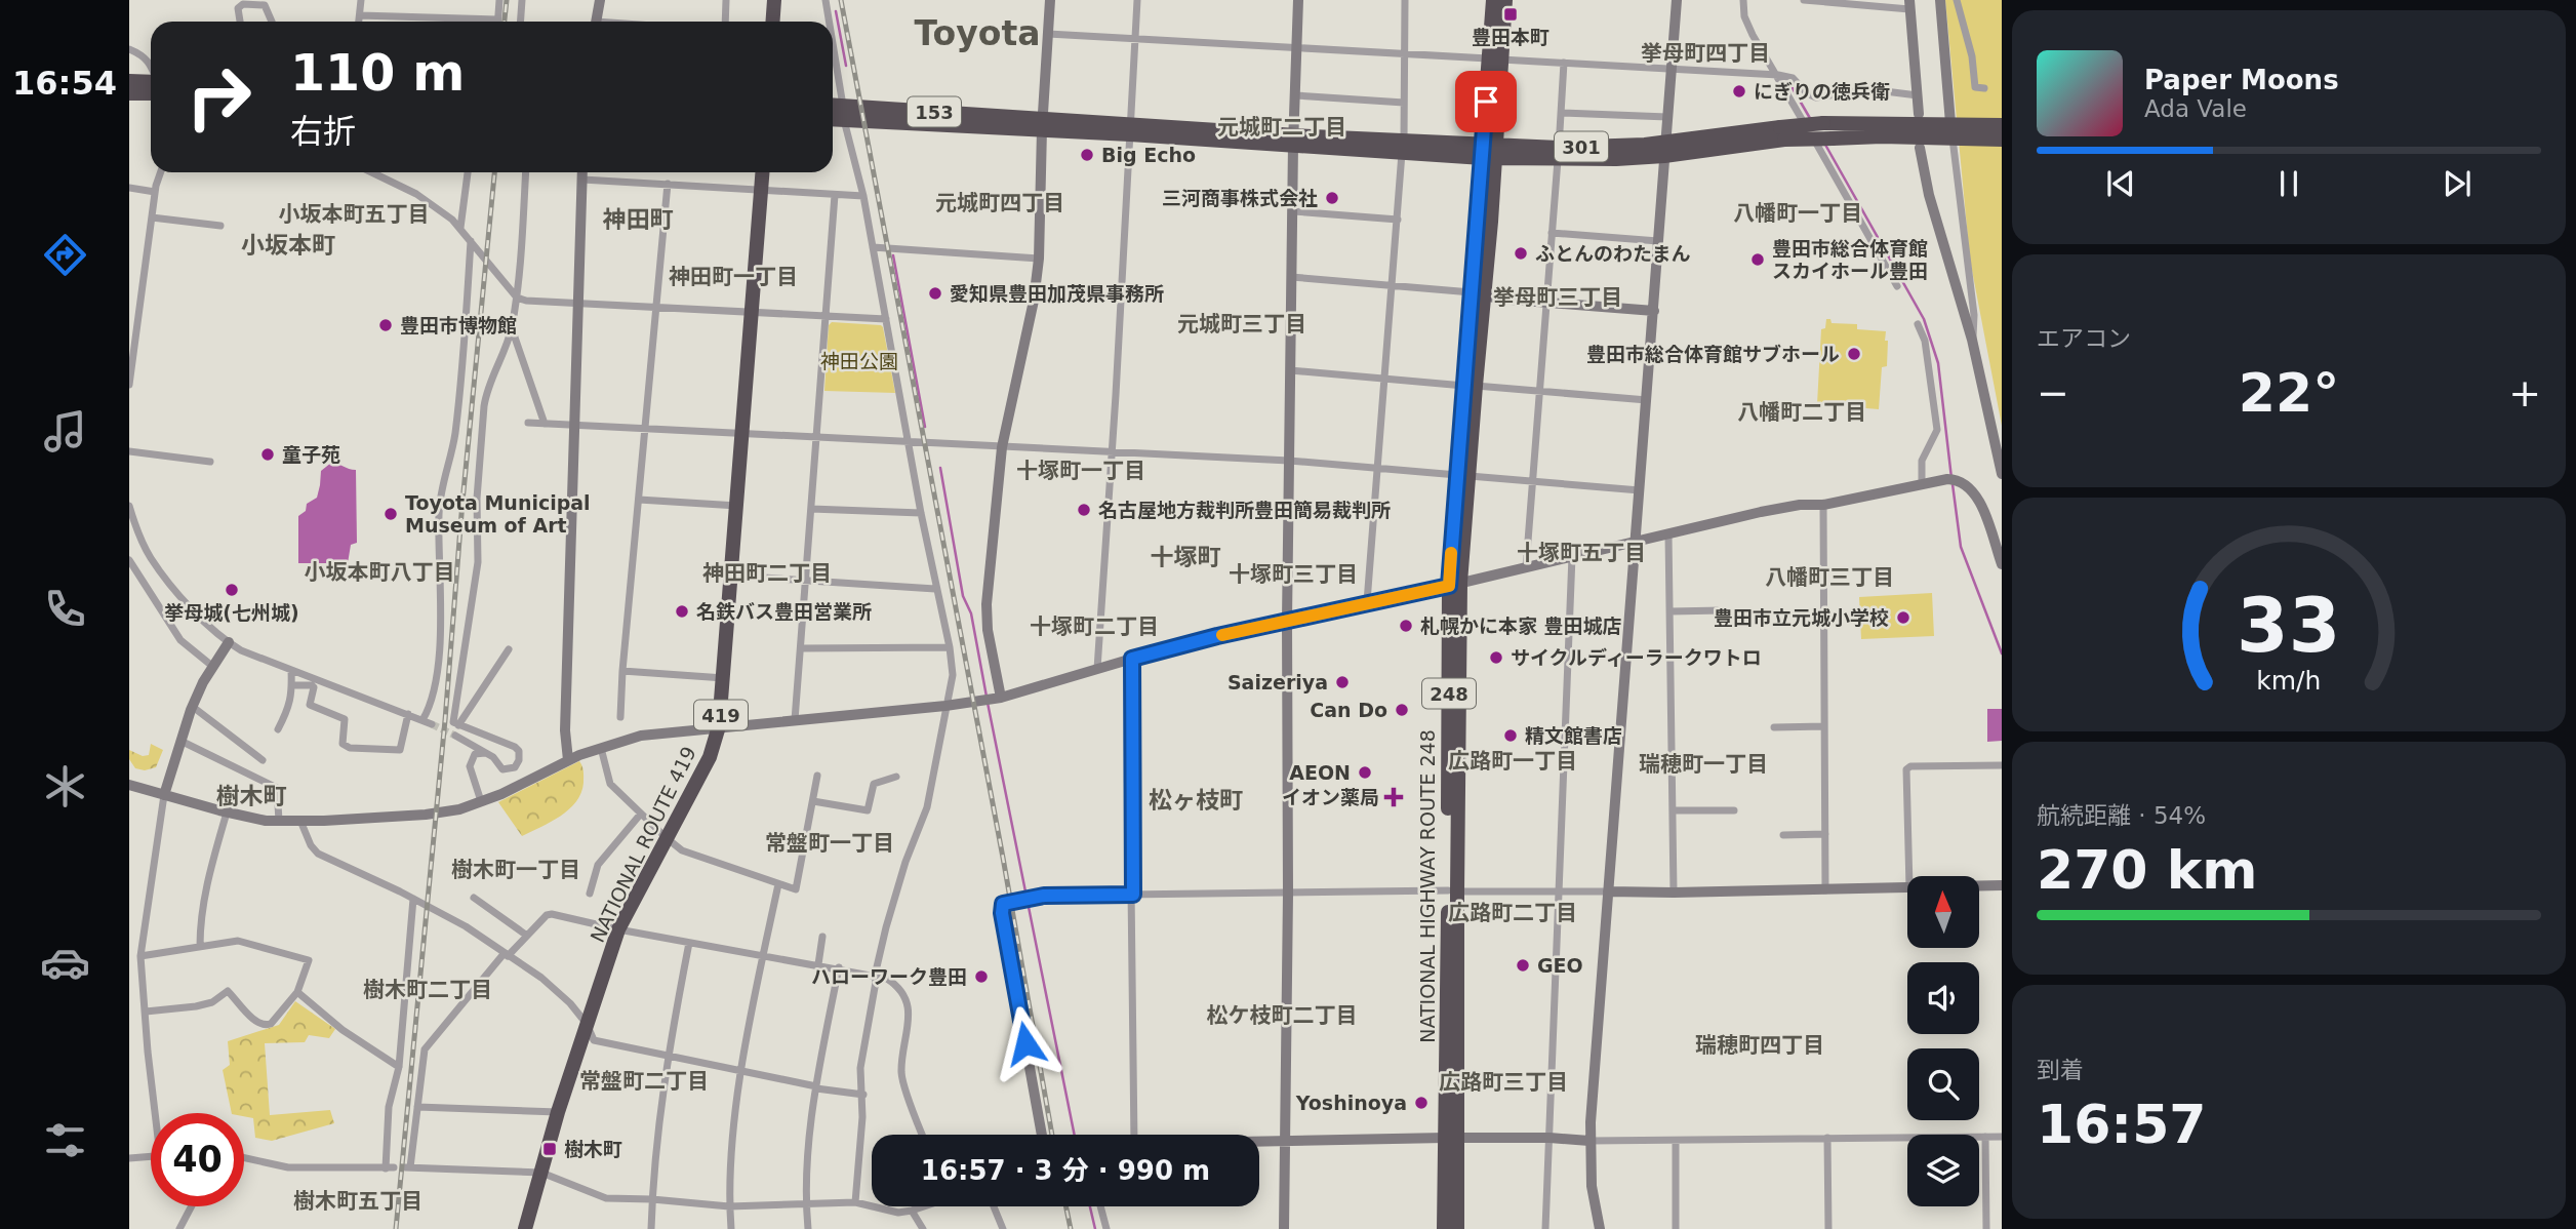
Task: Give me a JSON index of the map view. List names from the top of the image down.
{
  "streets": {
    "highway": [
      "153",
      "301",
      "248",
      "419",
      "NATIONAL ROUTE 419",
      "NATIONAL HIGHWAY ROUTE 248"
    ]
  },
  "crossings": [
    ["153", "301"],
    ["153", "NATIONAL HIGHWAY ROUTE 248"],
    ["301", "NATIONAL HIGHWAY ROUTE 248"]
  ],
  "districts": [
    "Toyota",
    "挙母町四丁目",
    "元城町二丁目",
    "元城町四丁目",
    "八幡町一丁目",
    "小坂本町五丁目",
    "神田町",
    "小坂本町",
    "神田町一丁目",
    "挙母町三丁目",
    "元城町三丁目",
    "八幡町二丁目",
    "十塚町一丁目",
    "十塚町五丁目",
    "十塚町",
    "小坂本町八丁目",
    "神田町二丁目",
    "十塚町三丁目",
    "八幡町三丁目",
    "十塚町二丁目",
    "広路町一丁目",
    "瑞穂町一丁目",
    "樹木町",
    "松ヶ枝町",
    "常盤町一丁目",
    "樹木町一丁目",
    "広路町二丁目",
    "樹木町二丁目",
    "松ケ枝町二丁目",
    "瑞穂町四丁目",
    "常盤町二丁目",
    "広路町三丁目",
    "樹木町五丁目"
  ],
  "parks": ["神田公園"],
  "places": {
    "transit": ["豊田本町", "樹木町"],
    "other": [
      "にぎりの徳兵衛",
      "Big Echo",
      "三河商事株式会社",
      "ふとんのわたまん",
      "豊田市総合体育館 スカイホール豊田",
      "愛知県豊田加茂県事務所",
      "豊田市博物館",
      "豊田市総合体育館サブホール",
      "童子苑",
      "名古屋地方裁判所豊田簡易裁判所",
      "Toyota Municipal Museum of Art",
      "挙母城(七州城)",
      "名鉄バス豊田営業所",
      "豊田市立元城小学校",
      "札幌かに本家 豊田城店",
      "サイクルディーラークワトロ",
      "Saizeriya",
      "Can Do",
      "精文館書店",
      "AEON",
      "GEO",
      "ハローワーク豊田",
      "Yoshinoya"
    ],
    "health": ["イオン薬局"]
  },
  "north": "top",
  "page": {
    "tabs": "16:54",
    "turn": ["110 m", "右折"],
    "song": ["Paper Moons", "Ada Vale"],
    "tile": [
      "エアコン",
      ["航続距離 · 54%", "270 km"],
      ["到着", "16:57"]
    ],
    "heat": ["−", "22°", "+"],
    "limit": "40",
    "trip": "16:57 · 3 分 · 990 m",
    "gauge": ["33", "km/h"]
  }
}
